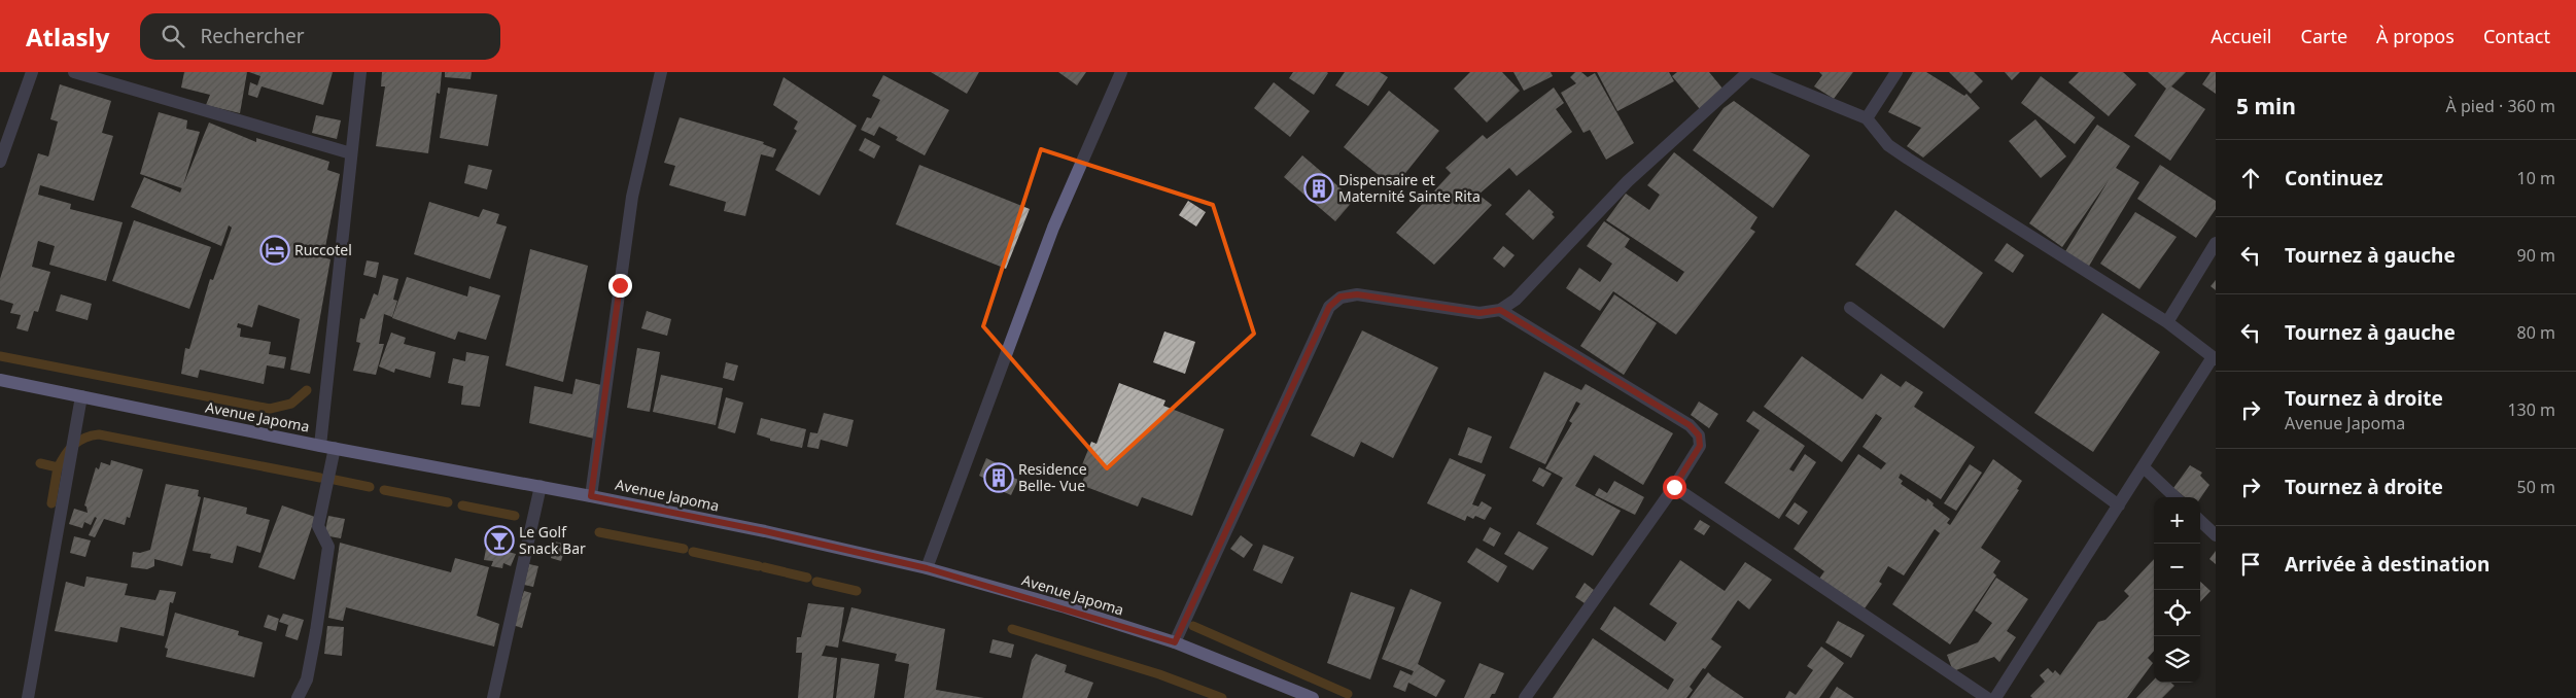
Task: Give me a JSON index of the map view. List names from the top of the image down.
{
  "streets": {
    "main road": ["Avenue Japoma"]
  },
  "places": {
    "building": ["Dispensaire et Maternité Sainte Rita", "Residence Belle- Vue"],
    "hotel": ["Ruccotel"],
    "bar": ["Le Golf Snack Bar"]
  },
  "page": {
    "header": "Atlasly",
    "search": "Rechercher",
    "nav": [
      "Accueil",
      "Carte",
      "À propos",
      "Contact"
    ],
    "heading": ["5 min", "À pied · 360 m"],
    "list": [
      ["Continuez", "10 m"],
      ["Tournez à gauche", "90 m"],
      ["Tournez à gauche", "80 m"],
      ["Tournez à droite", "Avenue Japoma", "130 m"],
      ["Tournez à droite", "50 m"],
      "Arrivée à destination"
    ],
    "map_buttons": ["+", "−"]
  }
}
